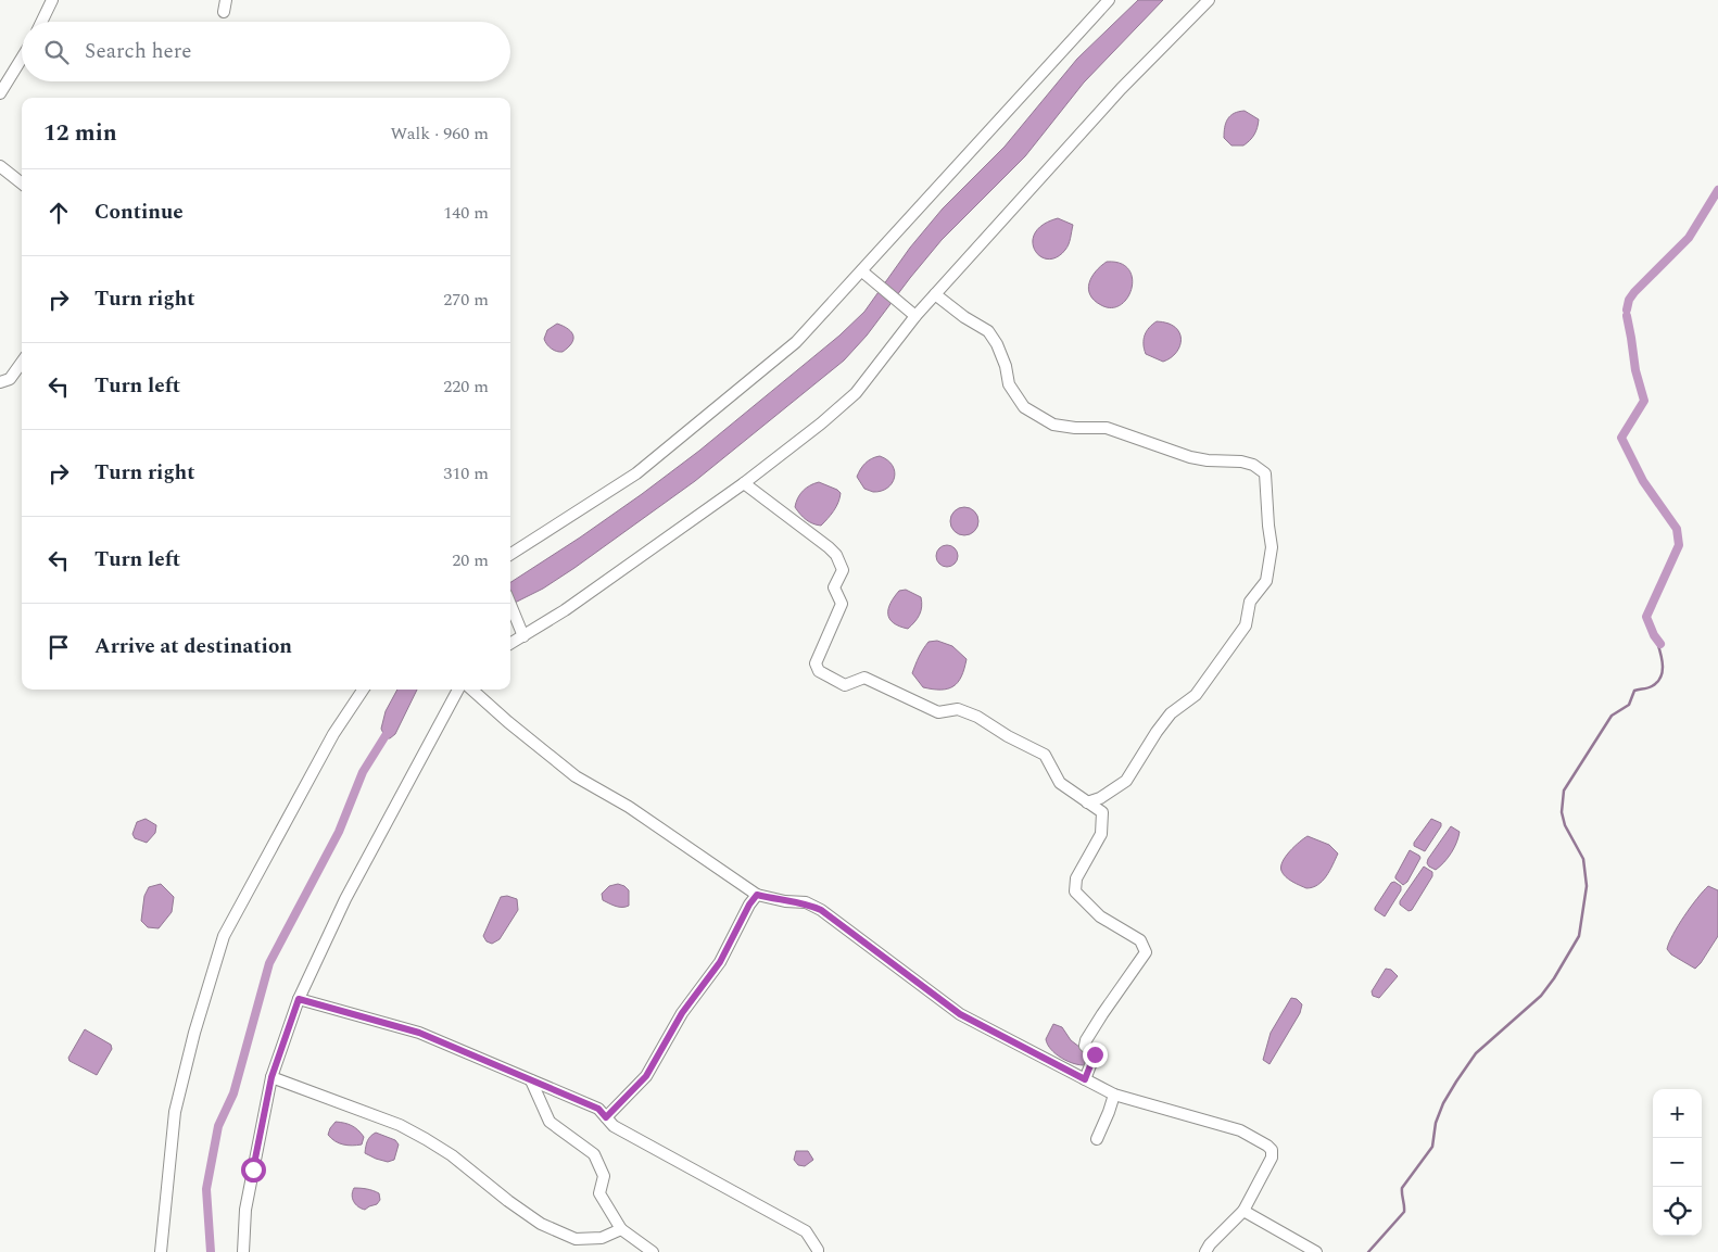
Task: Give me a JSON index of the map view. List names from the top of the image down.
{
  "page": {
    "search": "Search here",
    "heading": ["12 min", "Walk · 960 m"],
    "list": [
      ["Continue", "140 m"],
      ["Turn right", "270 m"],
      ["Turn left", "220 m"],
      ["Turn right", "310 m"],
      ["Turn left", "20 m"],
      "Arrive at destination"
    ],
    "map_buttons": ["+", "−"]
  }
}
